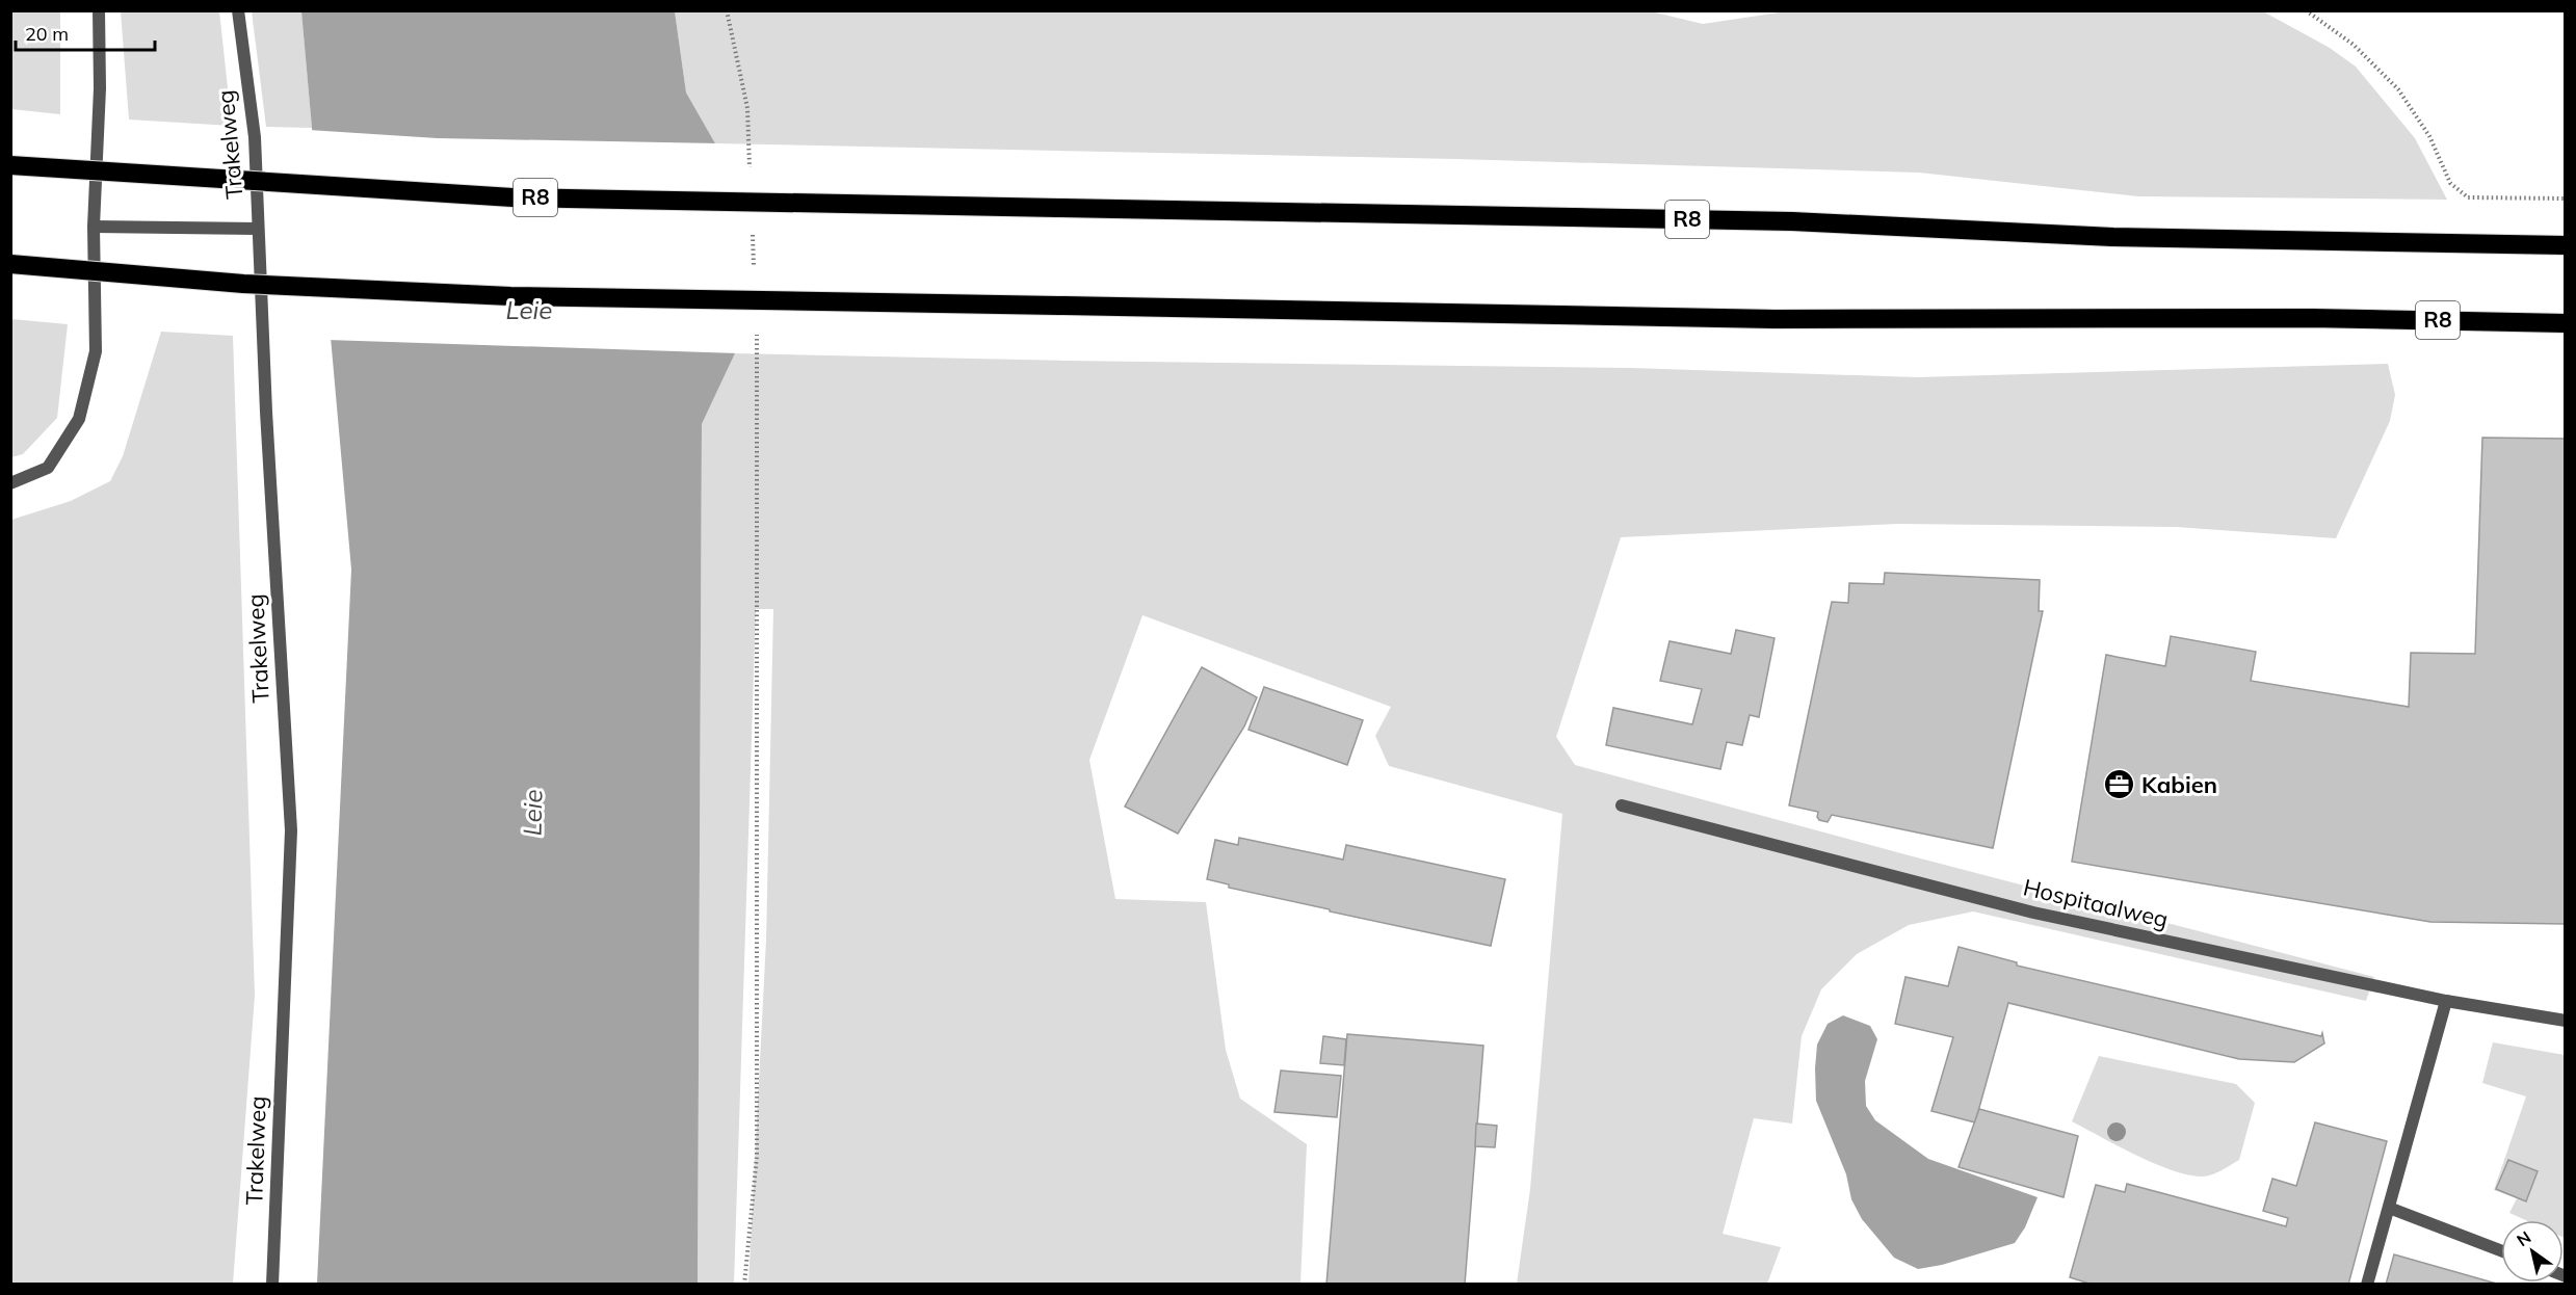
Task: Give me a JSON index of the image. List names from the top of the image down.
{
  "streets": {
    "highway": ["R8"],
    "street": ["Trakelweg", "Hospitaalweg"]
  },
  "water": ["Leie"],
  "places": {
    "office": ["Kabien"]
  },
  "scale_bar": "20 m",
  "north": "top left"
}
